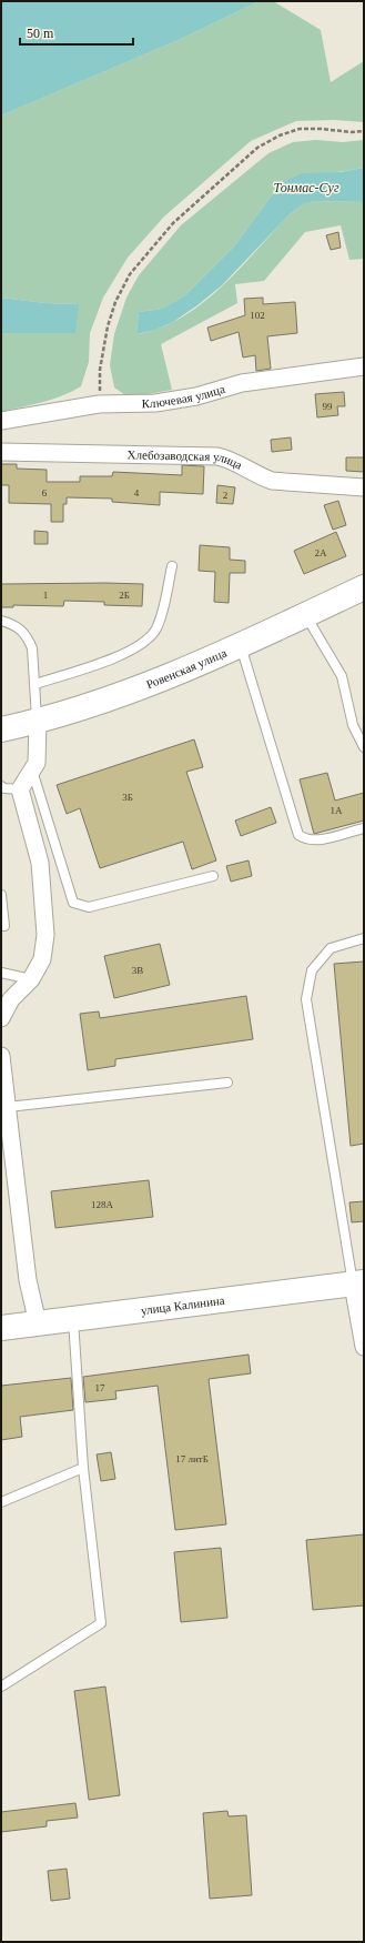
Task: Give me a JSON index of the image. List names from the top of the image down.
{
  "streets": {
    "main road": ["Ровенская улица", "улица Калинина"],
    "street": ["Ключевая улица", "Хлебозаводская улица"]
  },
  "water": ["Тонмас-Суг"],
  "house_numbers": [
    "102",
    "99",
    "6",
    "4",
    "2",
    "2А",
    "1",
    "2Б",
    "3Б",
    "1А",
    "3В",
    "128А",
    "17",
    "17 литБ"
  ],
  "scale_bar": "50 m"
}
